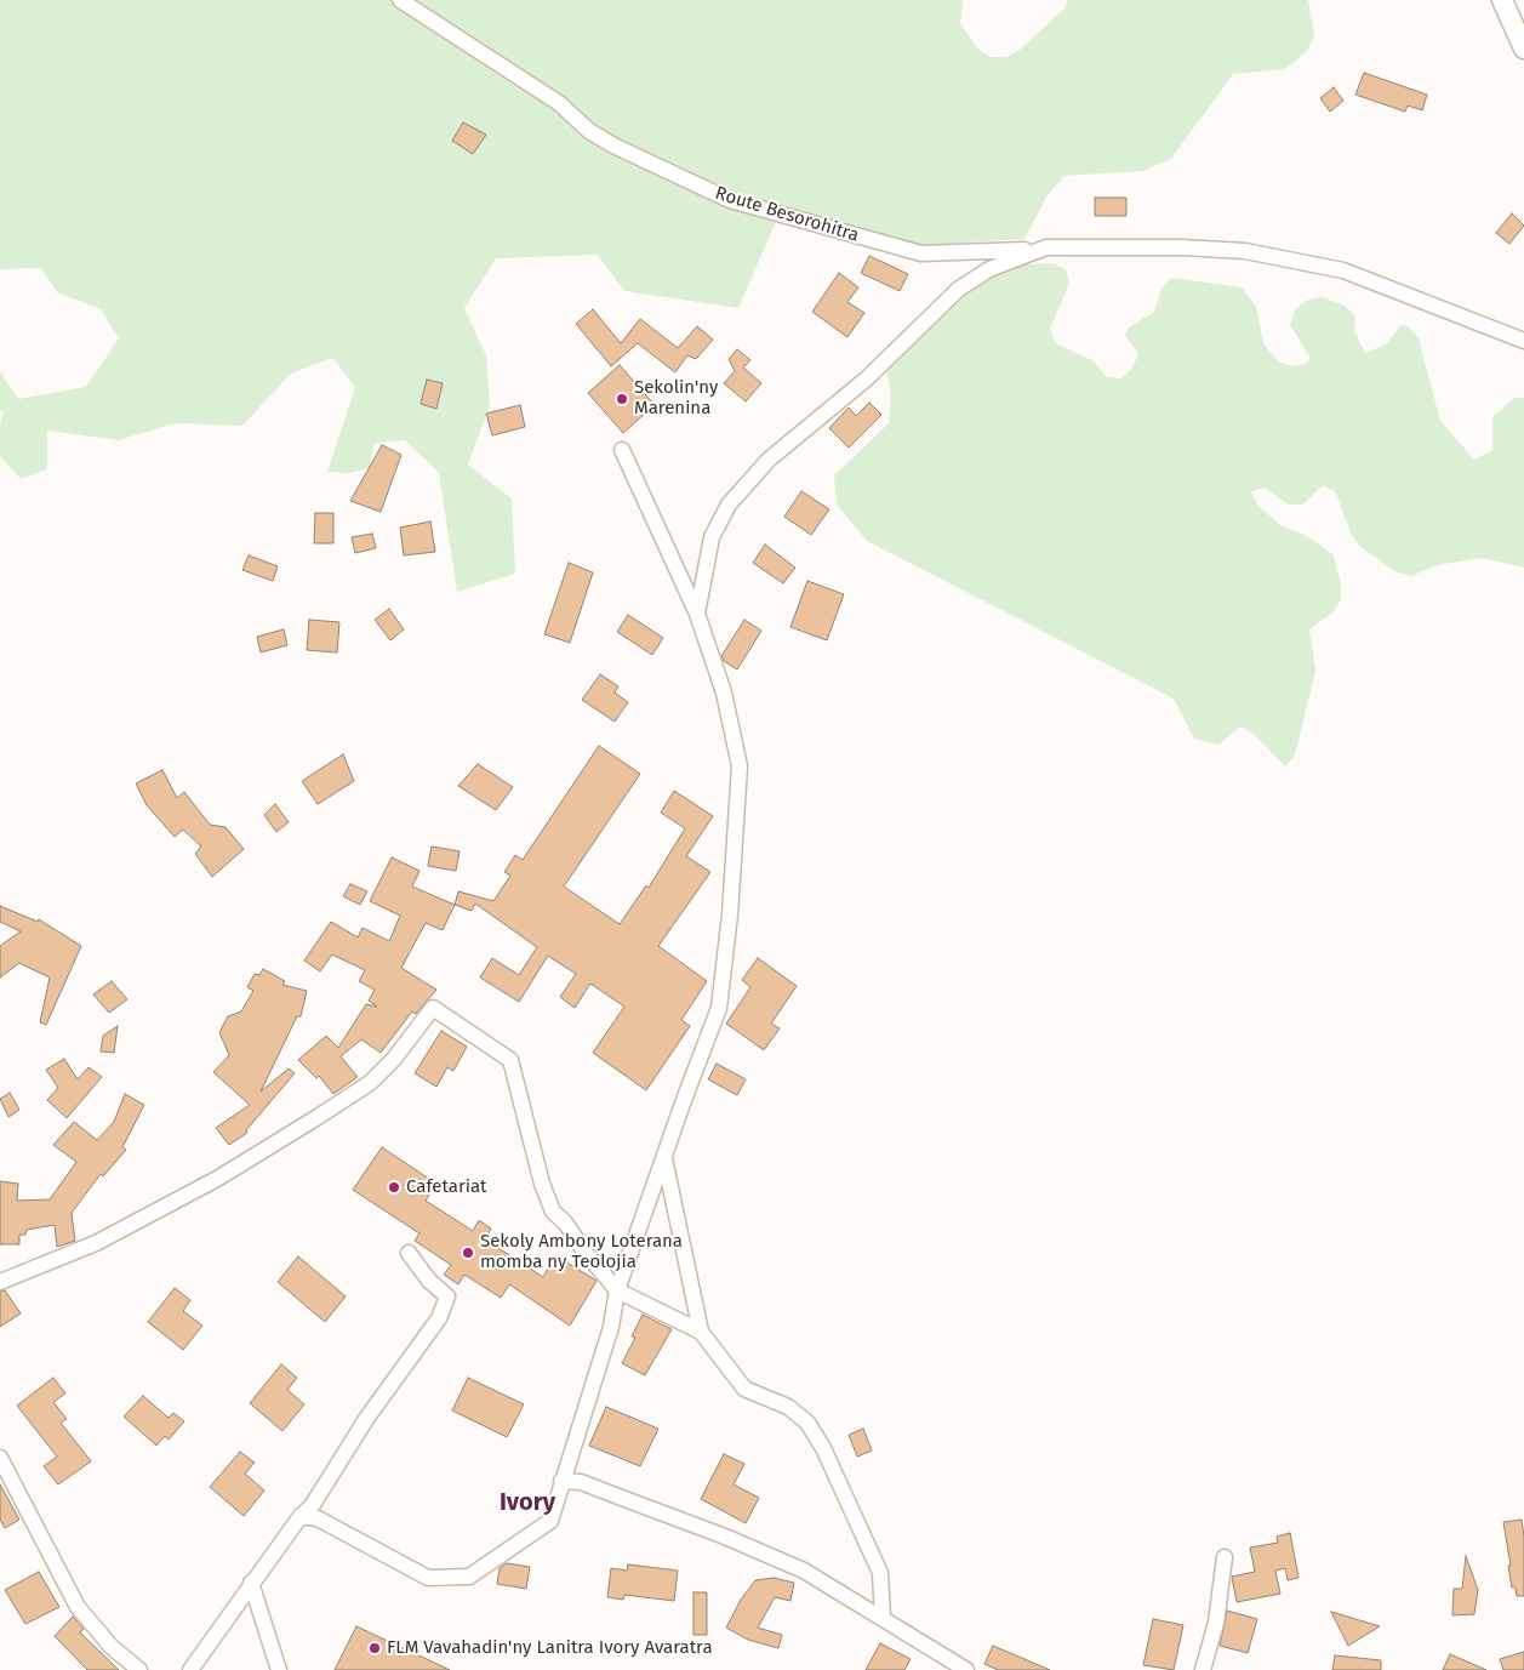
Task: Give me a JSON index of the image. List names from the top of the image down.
{
  "streets": {
    "street": ["Route Besorohitra"]
  },
  "districts": ["Ivory"],
  "places": [
    "Sekolin'ny Marenina",
    "Cafetariat",
    "Sekoly Ambony Loterana momba ny Teolojia",
    "FLM Vavahadin'ny Lanitra Ivory Avaratra"
  ]
}
